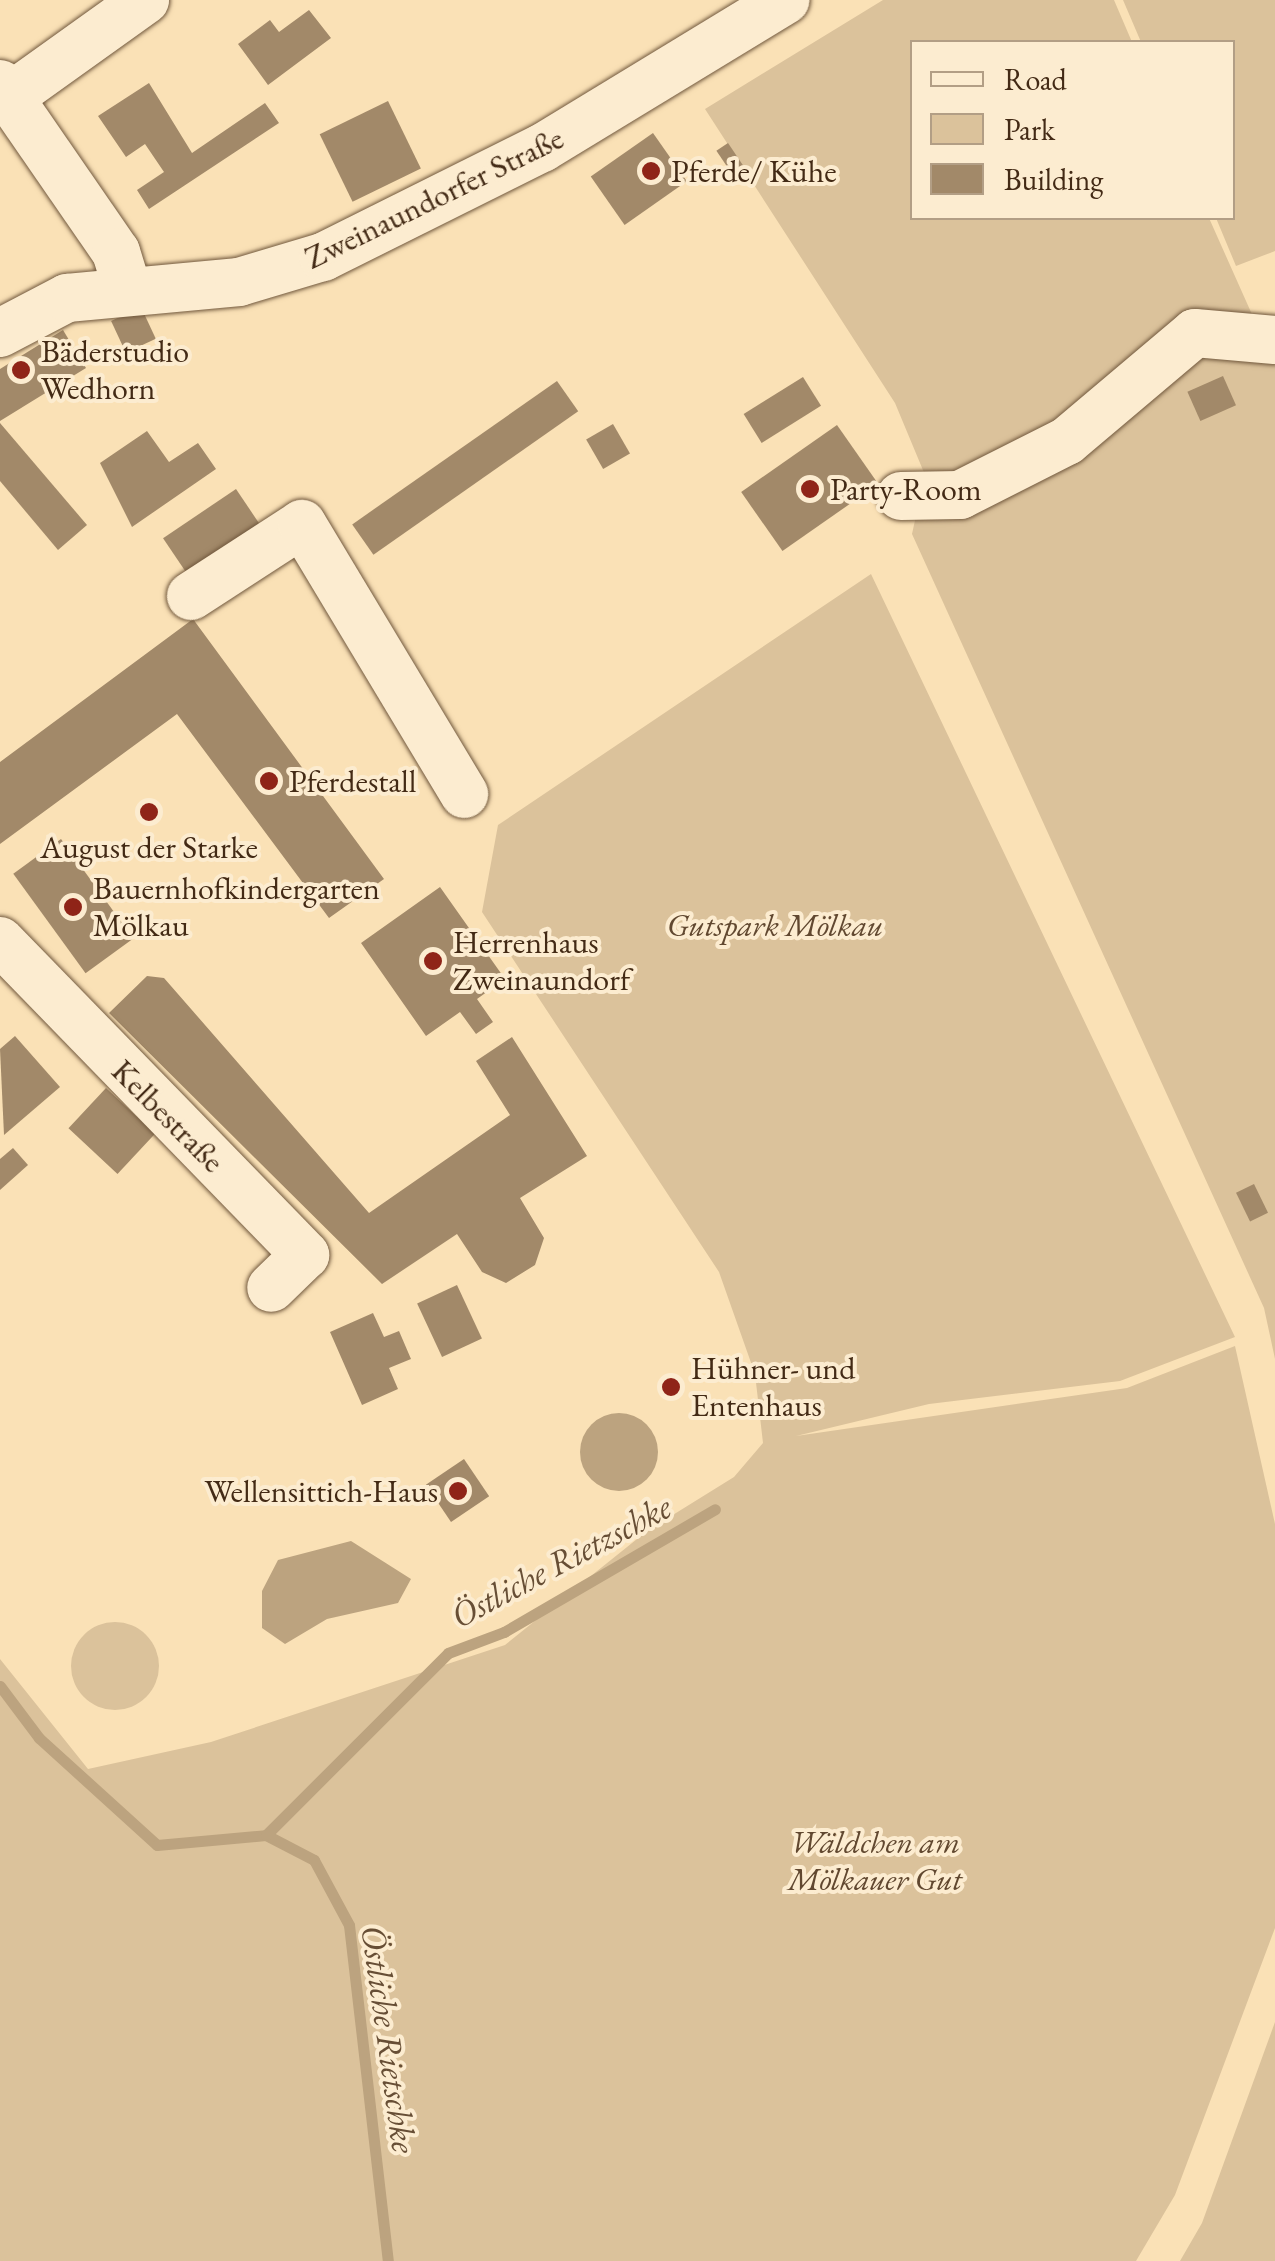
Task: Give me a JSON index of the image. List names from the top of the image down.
{
  "streets": {
    "street": ["Zweinaundorfer Straße", "Kelbestraße"]
  },
  "water": ["Östliche Rietzschke", "Östliche Rietschke"],
  "parks": ["Gutspark Mölkau", "Wäldchen am Mölkauer Gut"],
  "places": [
    "Pferde/ Kühe",
    "Bäderstudio Wedhorn",
    "Party-Room",
    "Pferdestall",
    "August der Starke",
    "Bauernhofkindergarten Mölkau",
    "Herrenhaus Zweinaundorf",
    "Hühner- und Entenhaus",
    "Wellensittich-Haus"
  ],
  "legend": ["Road", "Park", "Building"]
}
